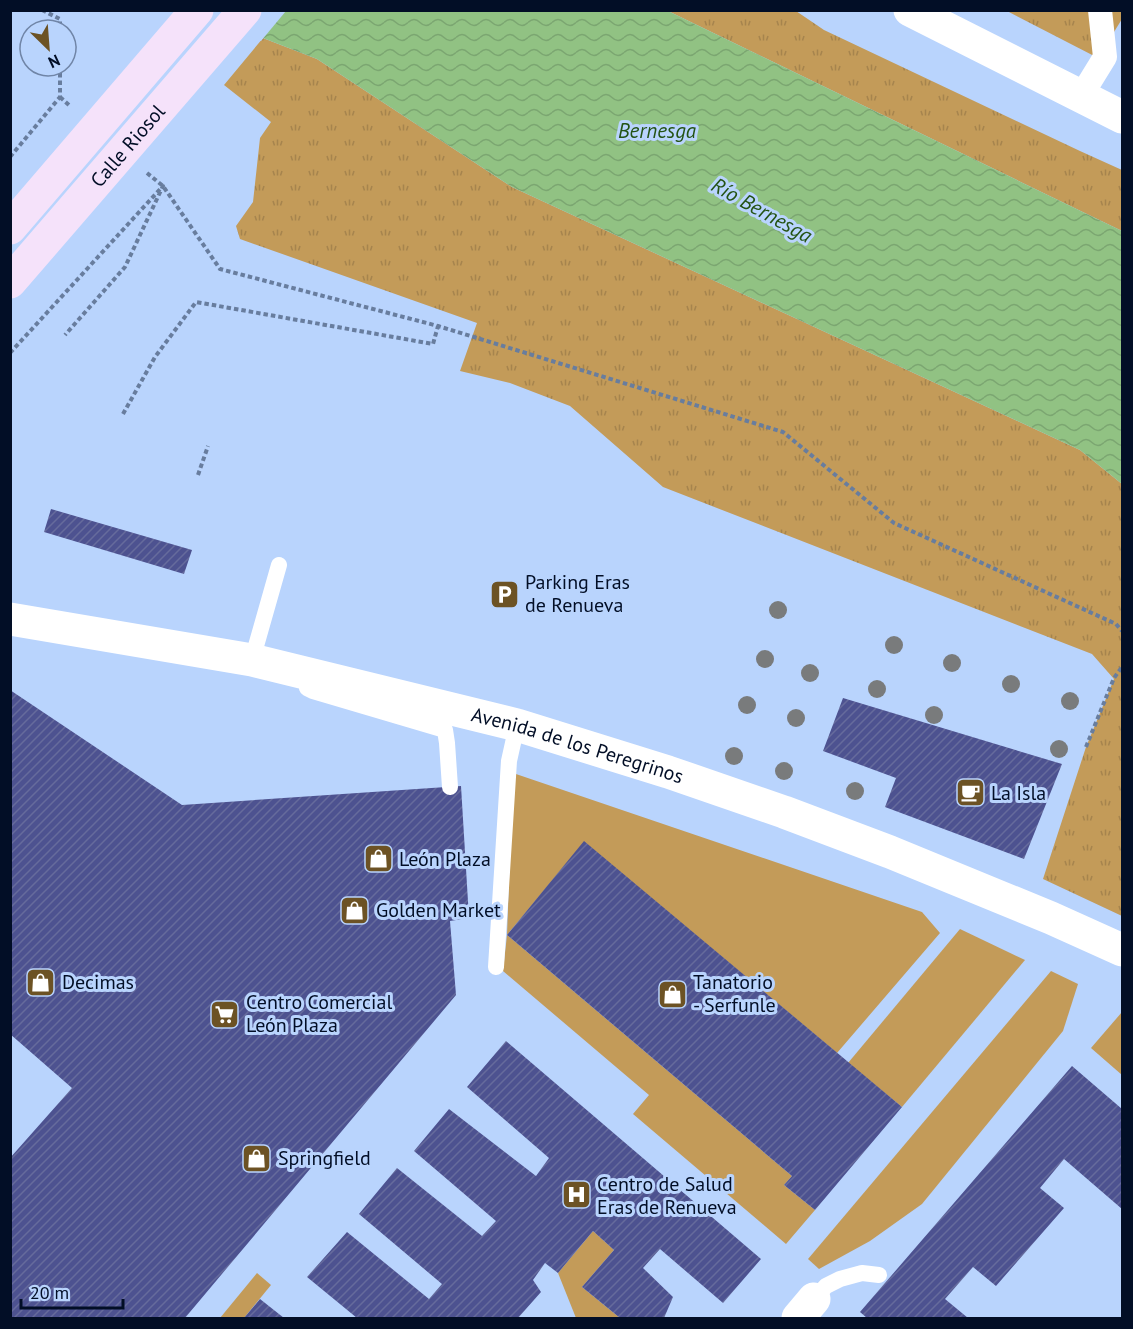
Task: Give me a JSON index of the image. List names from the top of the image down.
{
  "streets": {
    "main road": ["Calle Riosol"],
    "street": ["Avenida de los Peregrinos"]
  },
  "water": ["Bernesga", "Río Bernesga"],
  "places": {
    "parking": ["Parking Eras de Renueva"],
    "cafe": ["La Isla"],
    "shop": [
      "León Plaza",
      "Golden Market",
      "Decimas",
      "Tanatorio - Serfunle",
      "Springfield"
    ],
    "supermarket": ["Centro Comercial León Plaza"],
    "hospital": ["Centro de Salud Eras de Renueva"]
  },
  "scale_bar": "20 m",
  "north": "bottom right"
}
